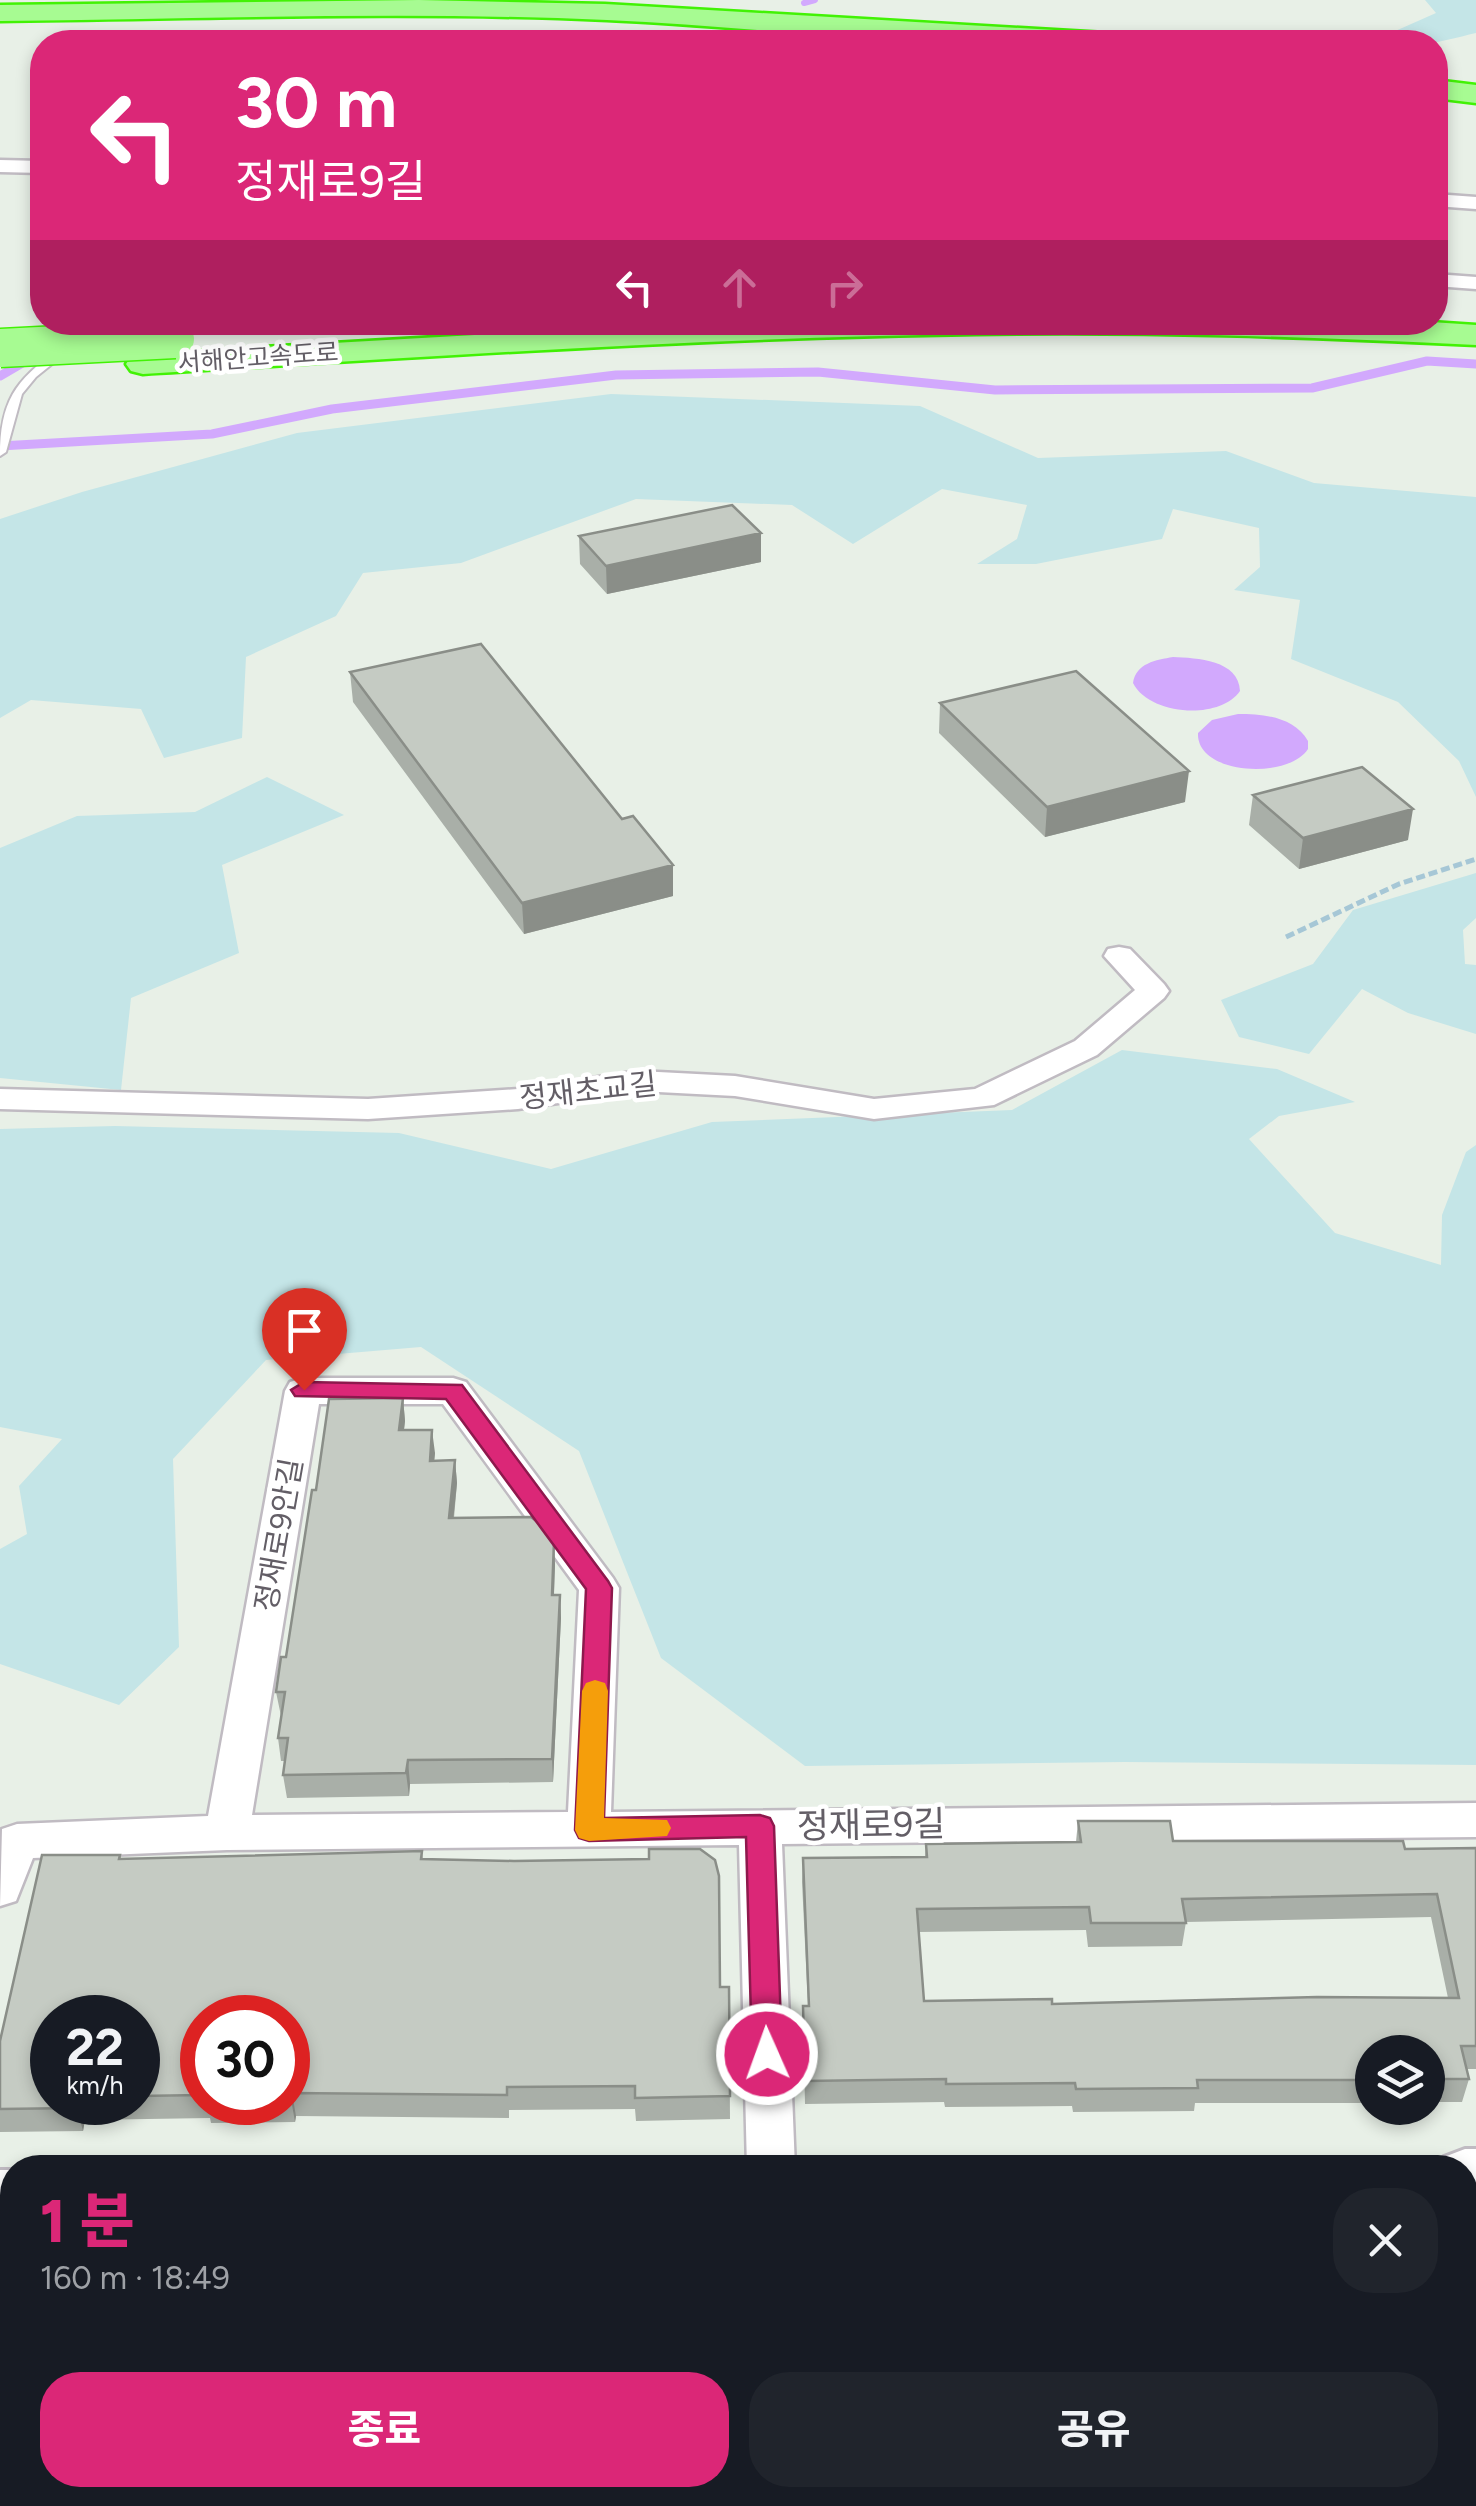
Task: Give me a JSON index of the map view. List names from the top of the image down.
{
  "streets": {
    "highway": ["서해안고속도로"],
    "street": ["정재초교길", "정재로9안길", "정재로9길"]
  },
  "crossings": [
    ["정재로9안길", "정재로9길"]
  ],
  "page": {
    "turn": ["30 m", "정재로9길"],
    "speed": "22 km/h",
    "limit": "30",
    "heading": ["1 분", "160 m · 18:49"],
    "buttons": ["종료", "공유"]
  }
}
